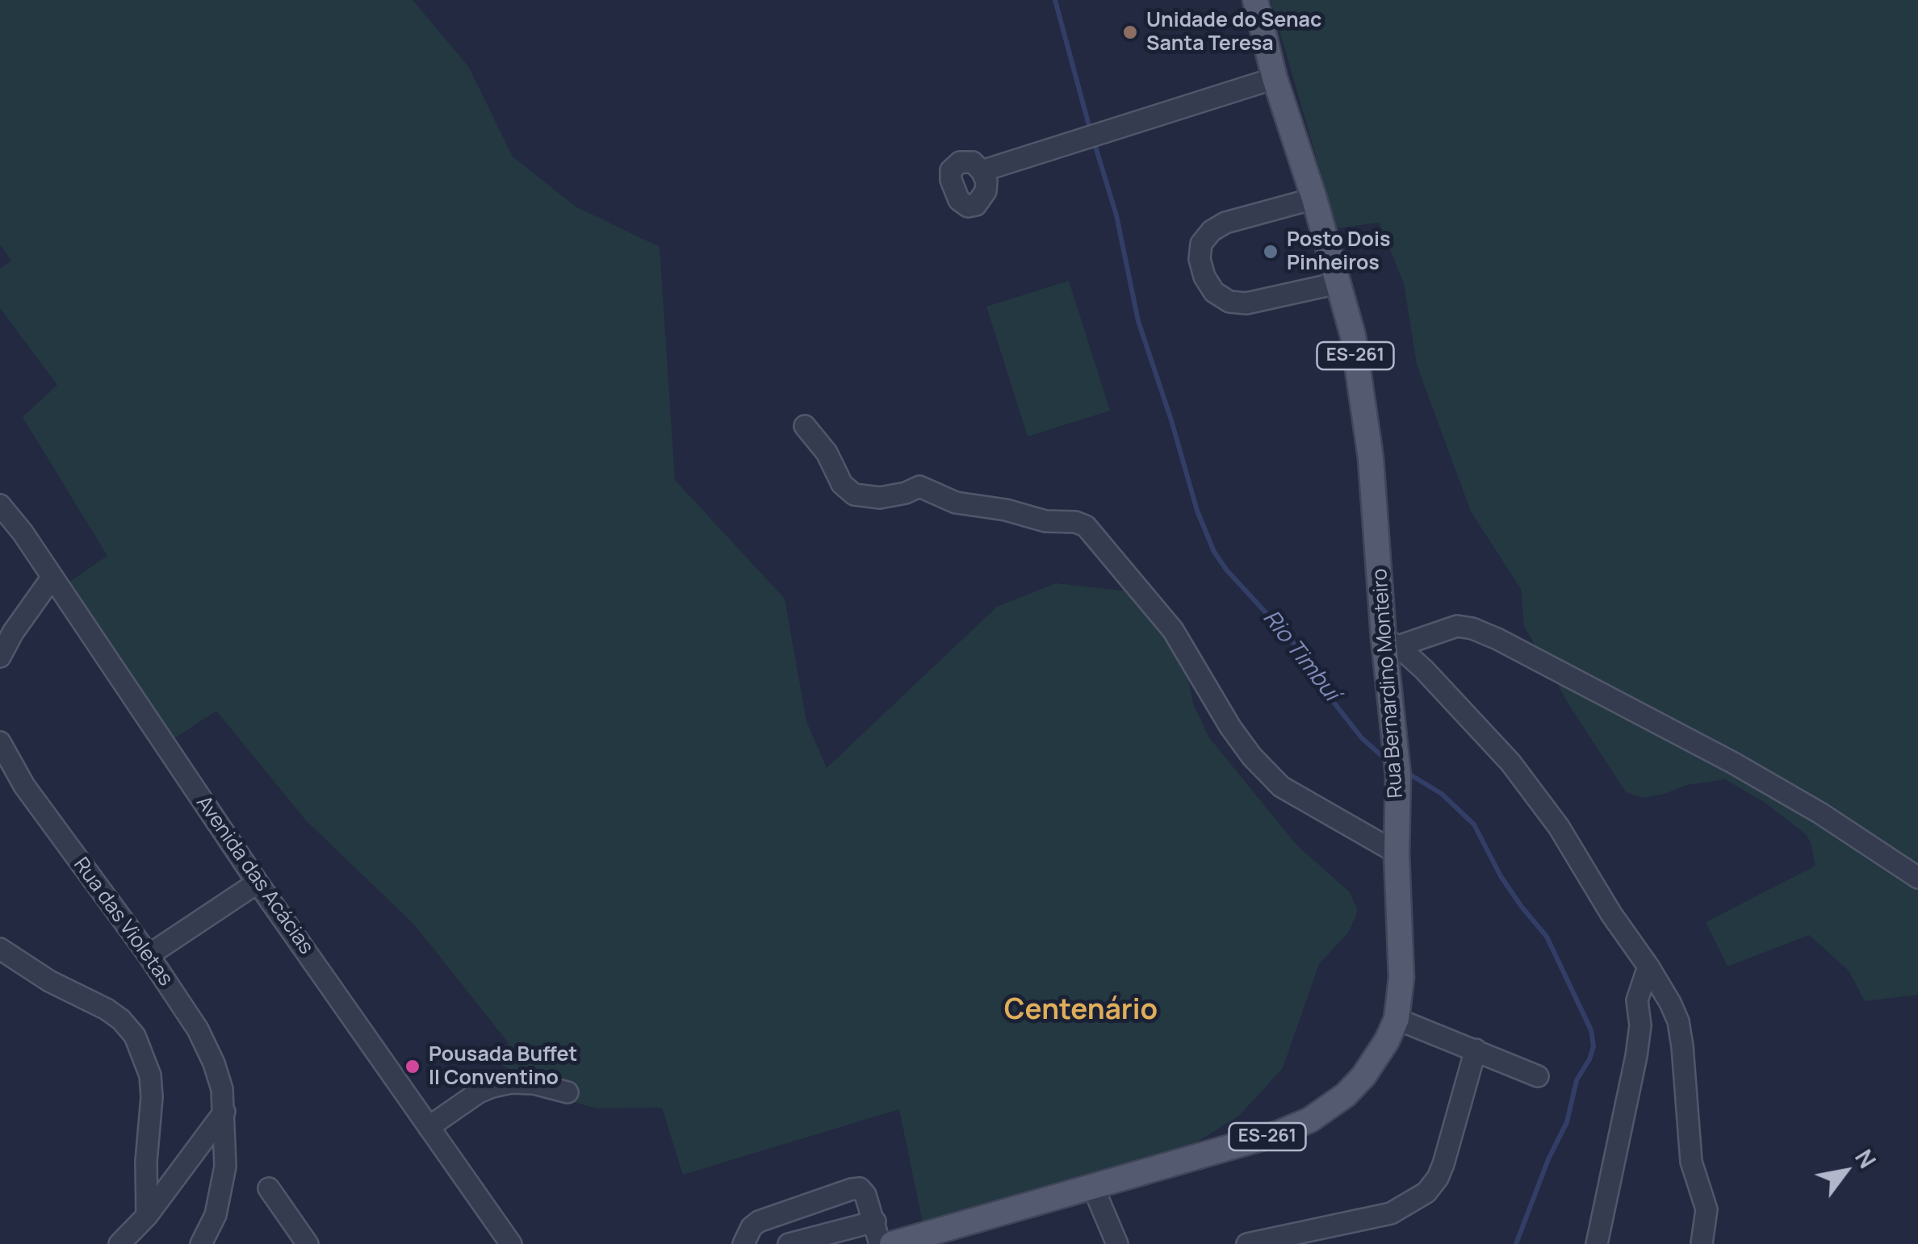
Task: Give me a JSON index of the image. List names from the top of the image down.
{
  "streets": {
    "main road": ["ES-261", "Rua Bernardino Monteiro"],
    "street": ["Avenida das Acácias", "Rua das Violetas"]
  },
  "crossings": [
    ["ES-261", "Rua Bernardino Monteiro"]
  ],
  "districts": ["Centenário"],
  "water": ["Rio Timbuí"],
  "places": ["Unidade do Senac Santa Teresa", "Posto Dois Pinheiros", "Pousada Buffet Il Conventino"],
  "north": "top right"
}
